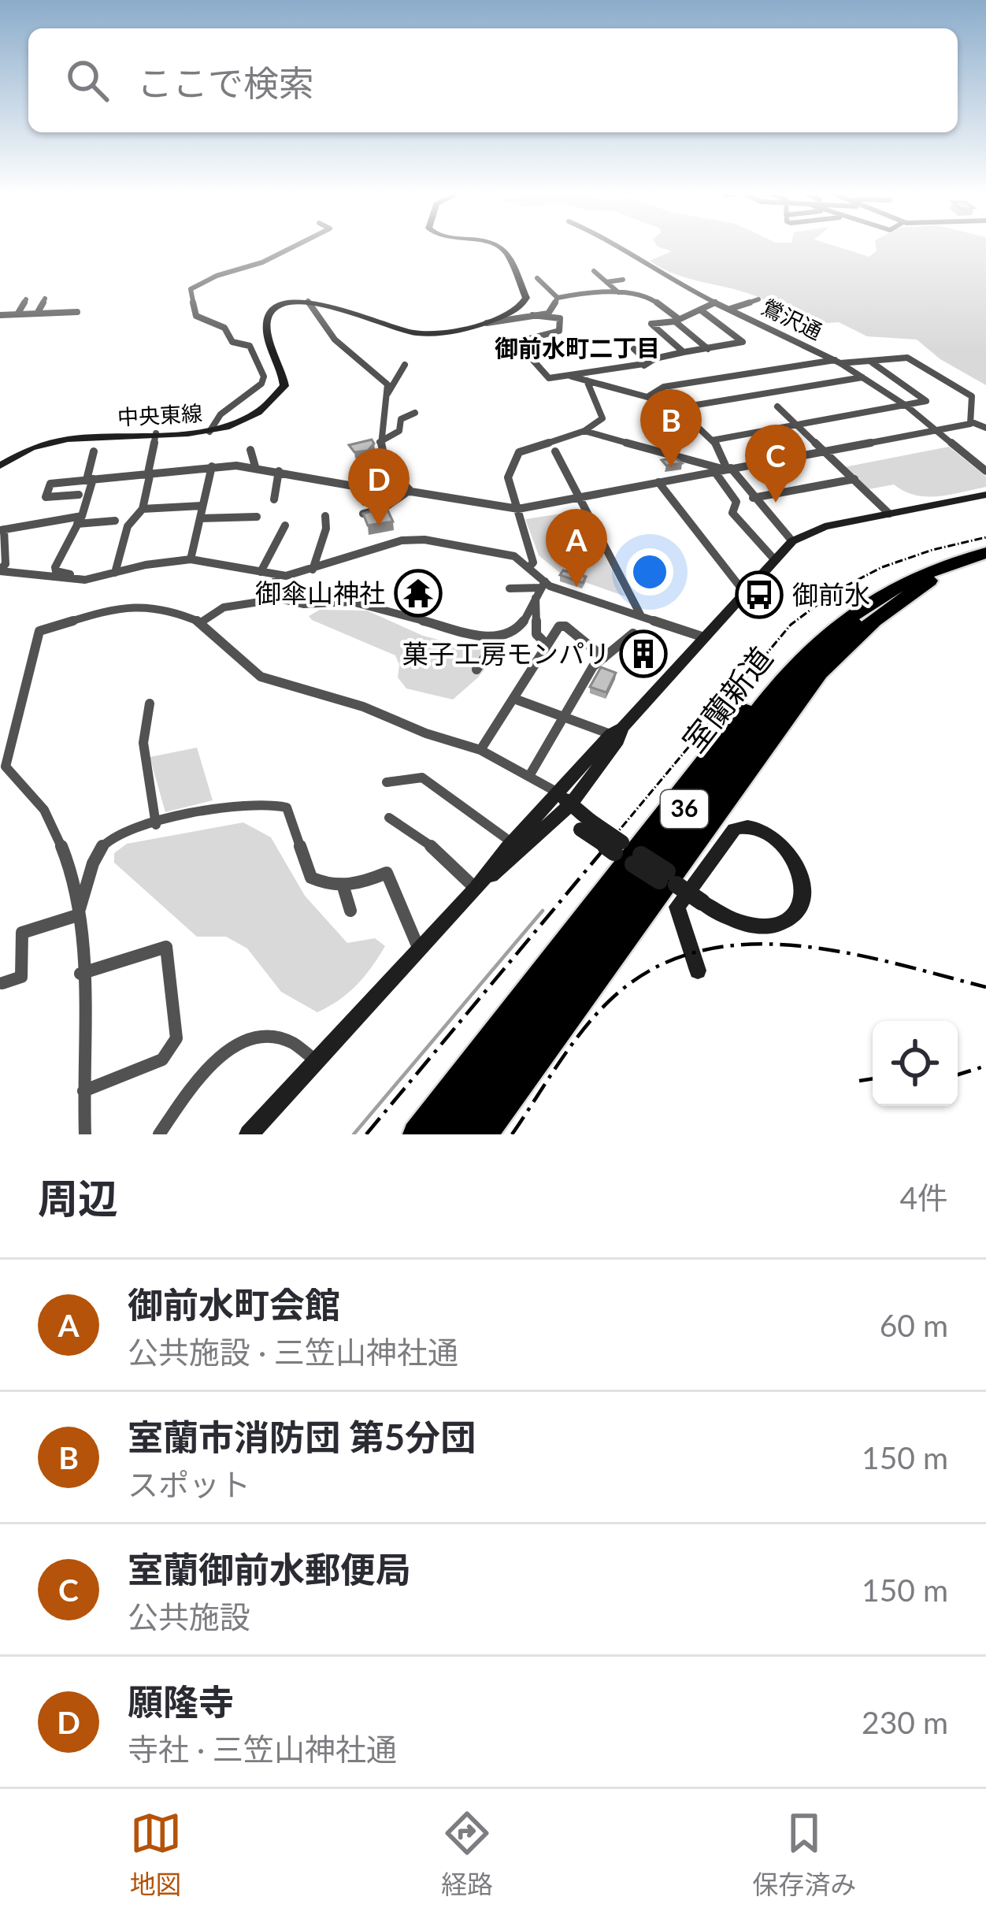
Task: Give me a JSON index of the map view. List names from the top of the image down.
{
  "streets": {
    "highway": ["室蘭新道", "36"],
    "main road": ["中央東線"],
    "street": ["鶯沢通"]
  },
  "districts": ["御前水町二丁目"],
  "places": {
    "temple": ["御傘山神社"],
    "bus stop": ["御前水"],
    "building": ["菓子工房モンパリ"]
  },
  "page": {
    "search": "ここで検索",
    "pins": [
      "B",
      "C",
      "D",
      "A"
    ],
    "heading": ["周辺", "4件"],
    "list": [
      {
        "mark": "A",
        "name": "御前水町会館",
        "note": "公共施設 · 三笠山神社通",
        "value": "60 m"
      },
      {
        "mark": "B",
        "name": "室蘭市消防団 第5分団",
        "note": "スポット",
        "value": "150 m"
      },
      {
        "mark": "C",
        "name": "室蘭御前水郵便局",
        "note": "公共施設",
        "value": "150 m"
      },
      {
        "mark": "D",
        "name": "願隆寺",
        "note": "寺社 · 三笠山神社通",
        "value": "230 m"
      }
    ],
    "nav": ["地図", "経路", "保存済み"]
  }
}
